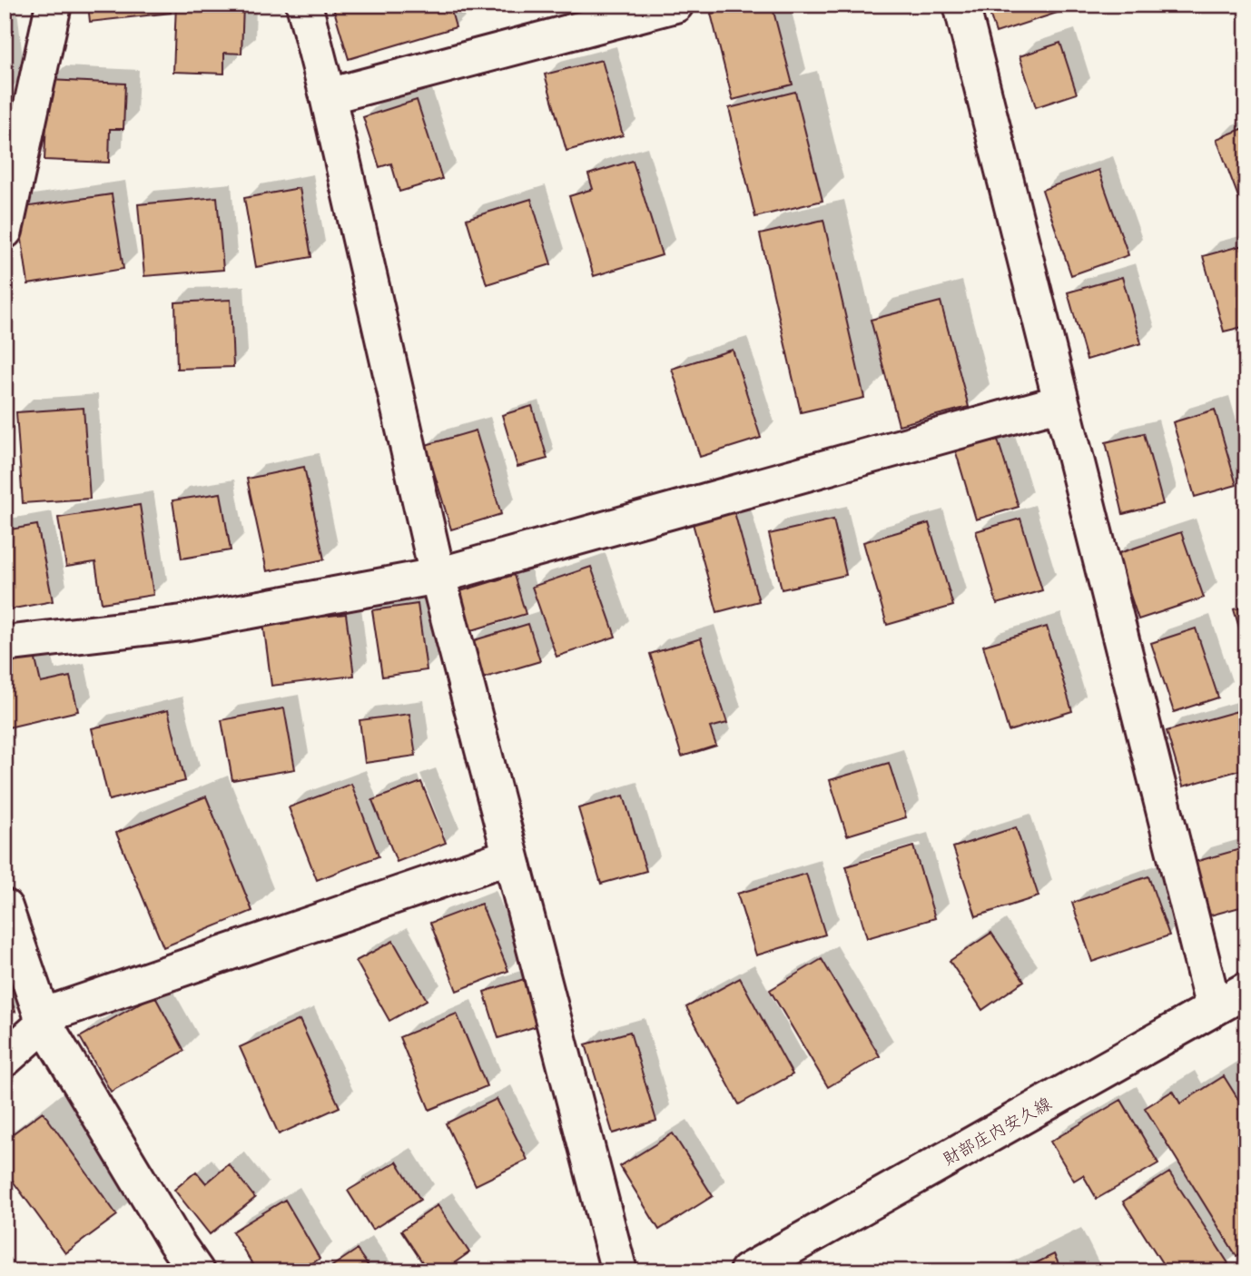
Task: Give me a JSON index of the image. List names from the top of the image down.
{
  "streets": {
    "street": ["財部庄内安久線"]
  }
}
